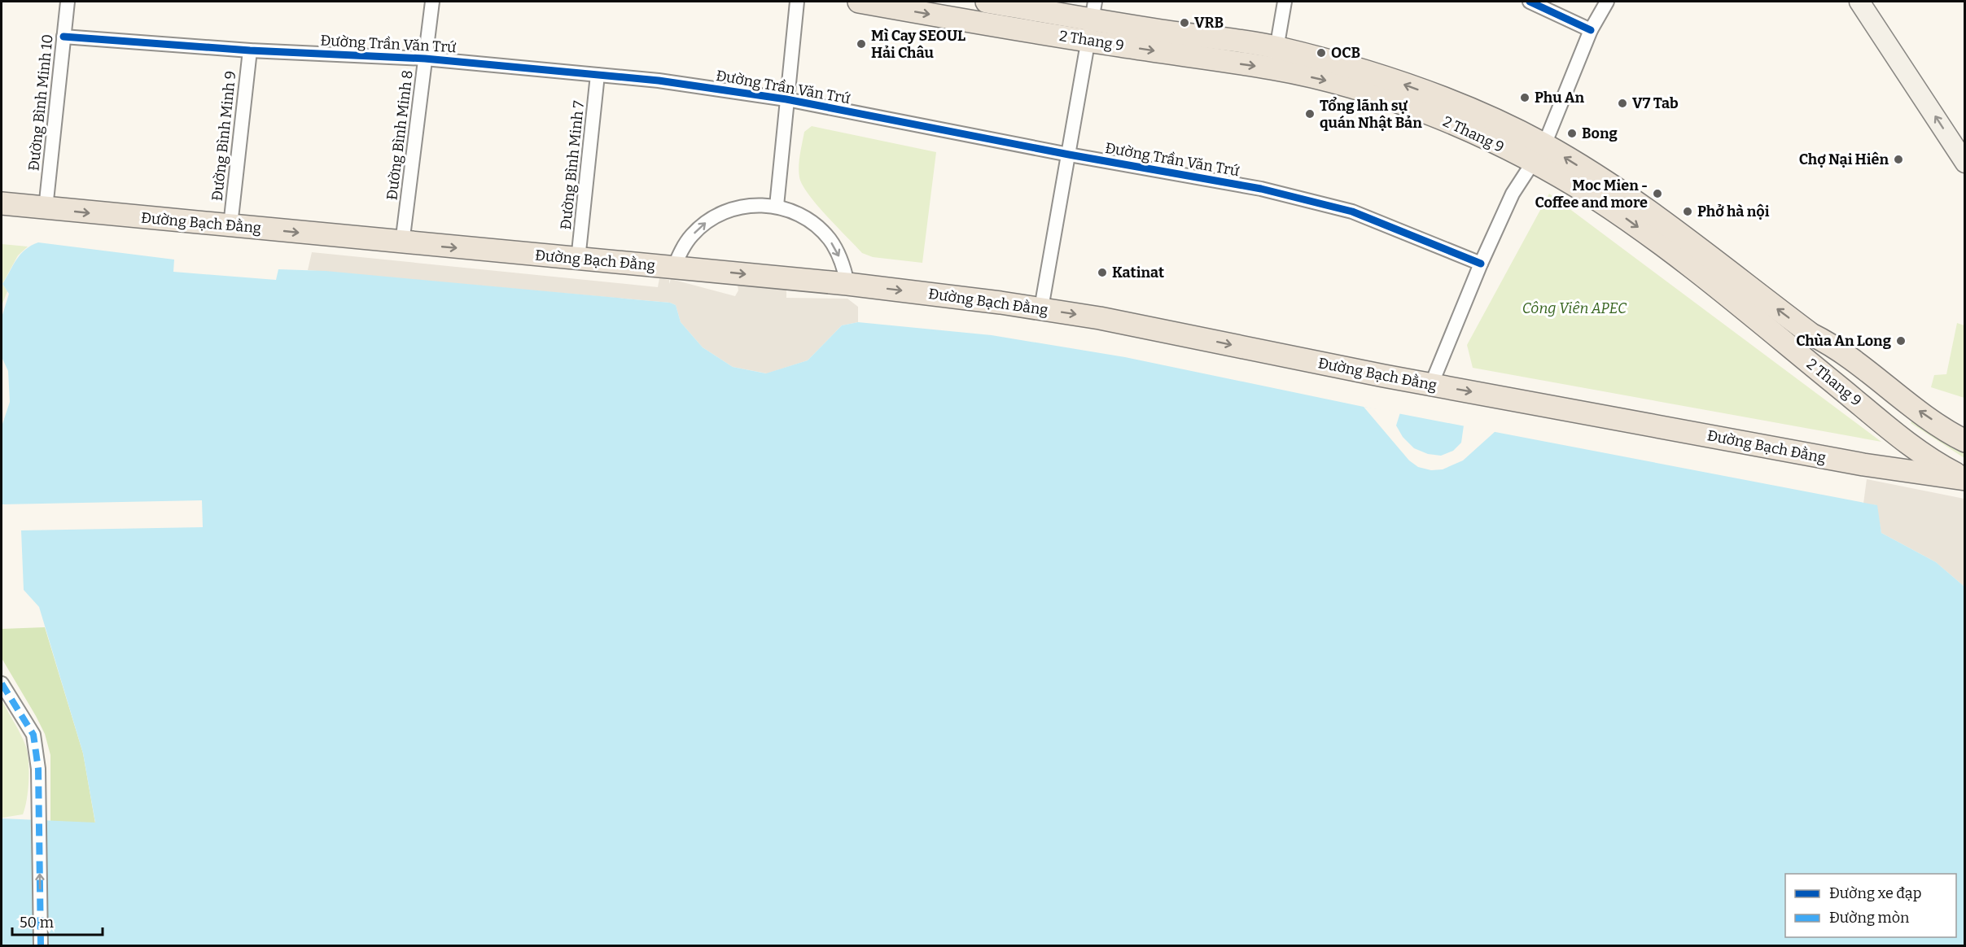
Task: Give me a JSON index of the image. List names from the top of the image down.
{
  "streets": {
    "main road": ["2 Thang 9", "Đường Bạch Đằng"],
    "street": [
      "Đường Trần Văn Trứ",
      "Đường Bình Minh 10",
      "Đường Bình Minh 8",
      "Đường Bình Minh 9",
      "Đường Bình Minh 7"
    ]
  },
  "crossings": [
    ["2 Thang 9", "Đường Bạch Đằng"],
    ["Đường Trần Văn Trứ", "Đường Bình Minh 10"],
    ["Đường Trần Văn Trứ", "Đường Bình Minh 8"],
    ["Đường Trần Văn Trứ", "Đường Bình Minh 9"],
    ["Đường Trần Văn Trứ", "Đường Bình Minh 7"],
    ["Đường Bình Minh 10", "Đường Bạch Đằng"],
    ["Đường Bình Minh 8", "Đường Bạch Đằng"],
    ["Đường Bình Minh 9", "Đường Bạch Đằng"],
    ["Đường Bình Minh 7", "Đường Bạch Đằng"]
  ],
  "one_way": ["Đường Bạch Đằng"],
  "parks": ["Công Viên APEC"],
  "places": [
    "VRB",
    "Mì Cay SEOUL Hải Châu",
    "OCB",
    "Phu An",
    "V7 Tab",
    "Tổng lãnh sự quán Nhật Bản",
    "Bong",
    "Chợ Nại Hiên",
    "Moc Mien - Coffee and more",
    "Phở hà nội",
    "Katinat",
    "Chùa An Long"
  ],
  "legend": ["Đường xe đạp", "Đường mòn"],
  "scale_bar": "50 m"
}
